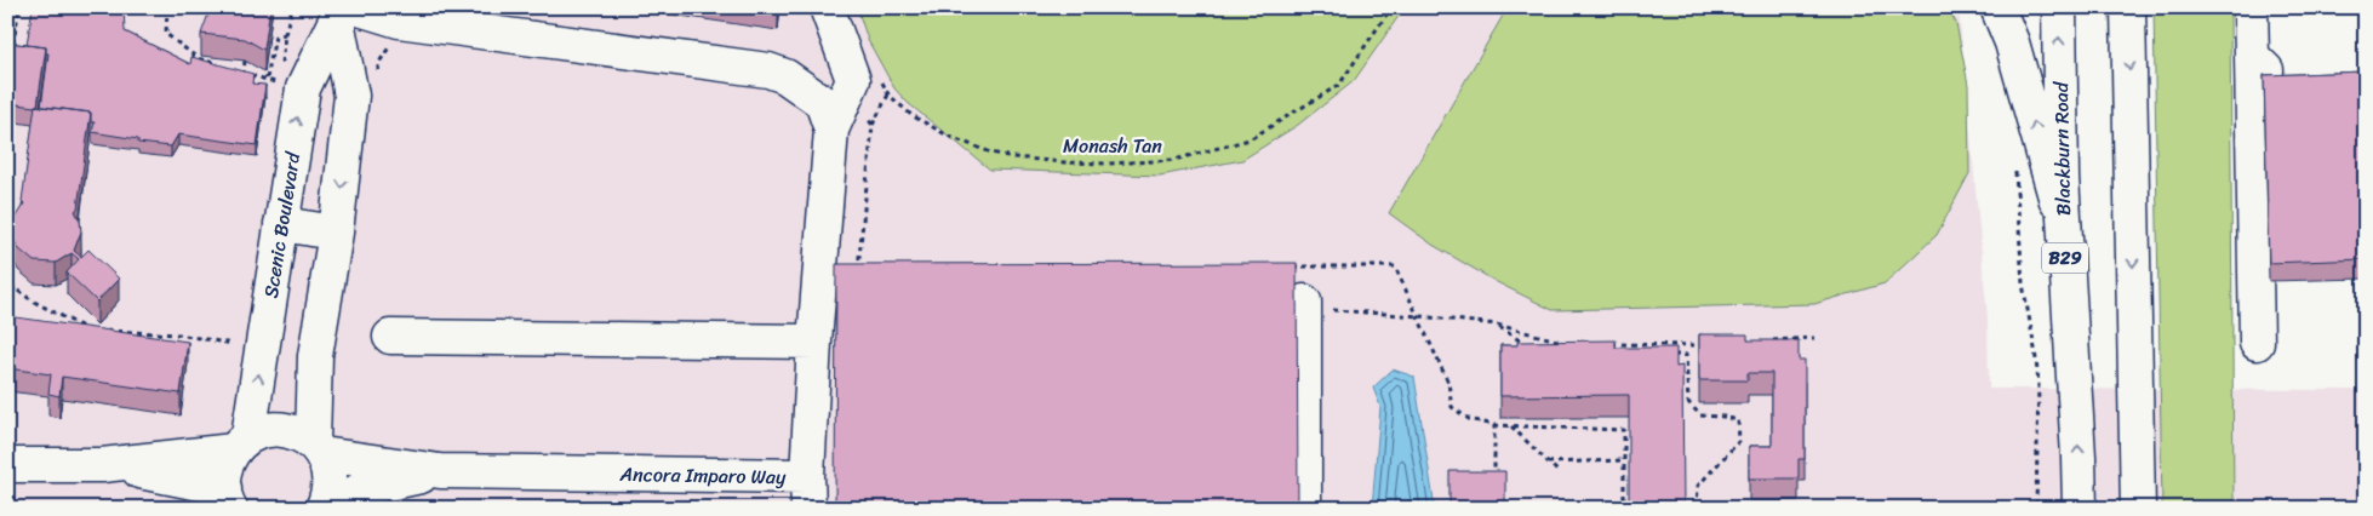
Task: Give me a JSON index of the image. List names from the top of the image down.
{
  "streets": {
    "street": [
      "Blackburn Road",
      "Scenic Boulevard",
      "B29",
      "Ancora Imparo Way"
    ],
    "path": ["Monash Tan"]
  },
  "crossings": [
    ["Scenic Boulevard", "Ancora Imparo Way"]
  ]
}
